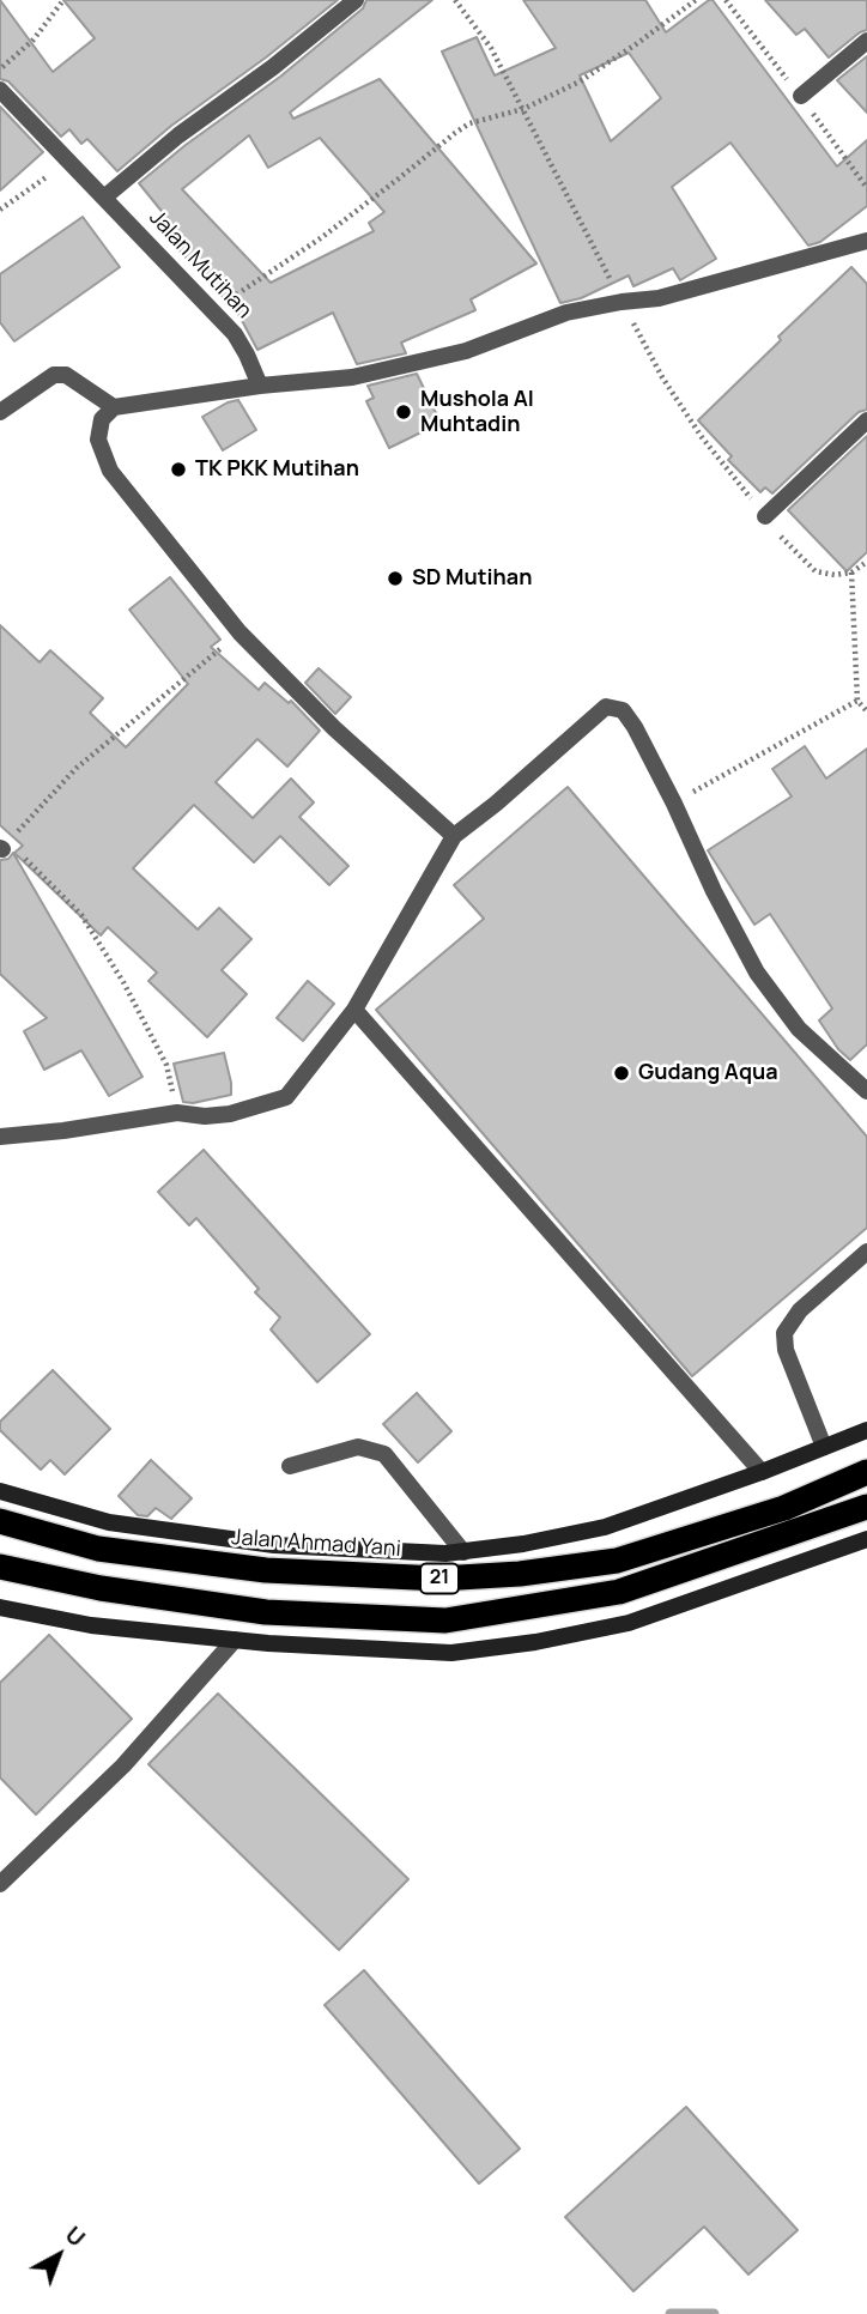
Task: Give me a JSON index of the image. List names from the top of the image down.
{
  "streets": {
    "highway": ["Jalan Ahmad Yani", "21"],
    "street": ["Jalan Mutihan"]
  },
  "places": [
    "Mushola Al Muhtadin",
    "TK PKK Mutihan",
    "SD Mutihan",
    "Gudang Aqua"
  ],
  "north": "top right"
}
